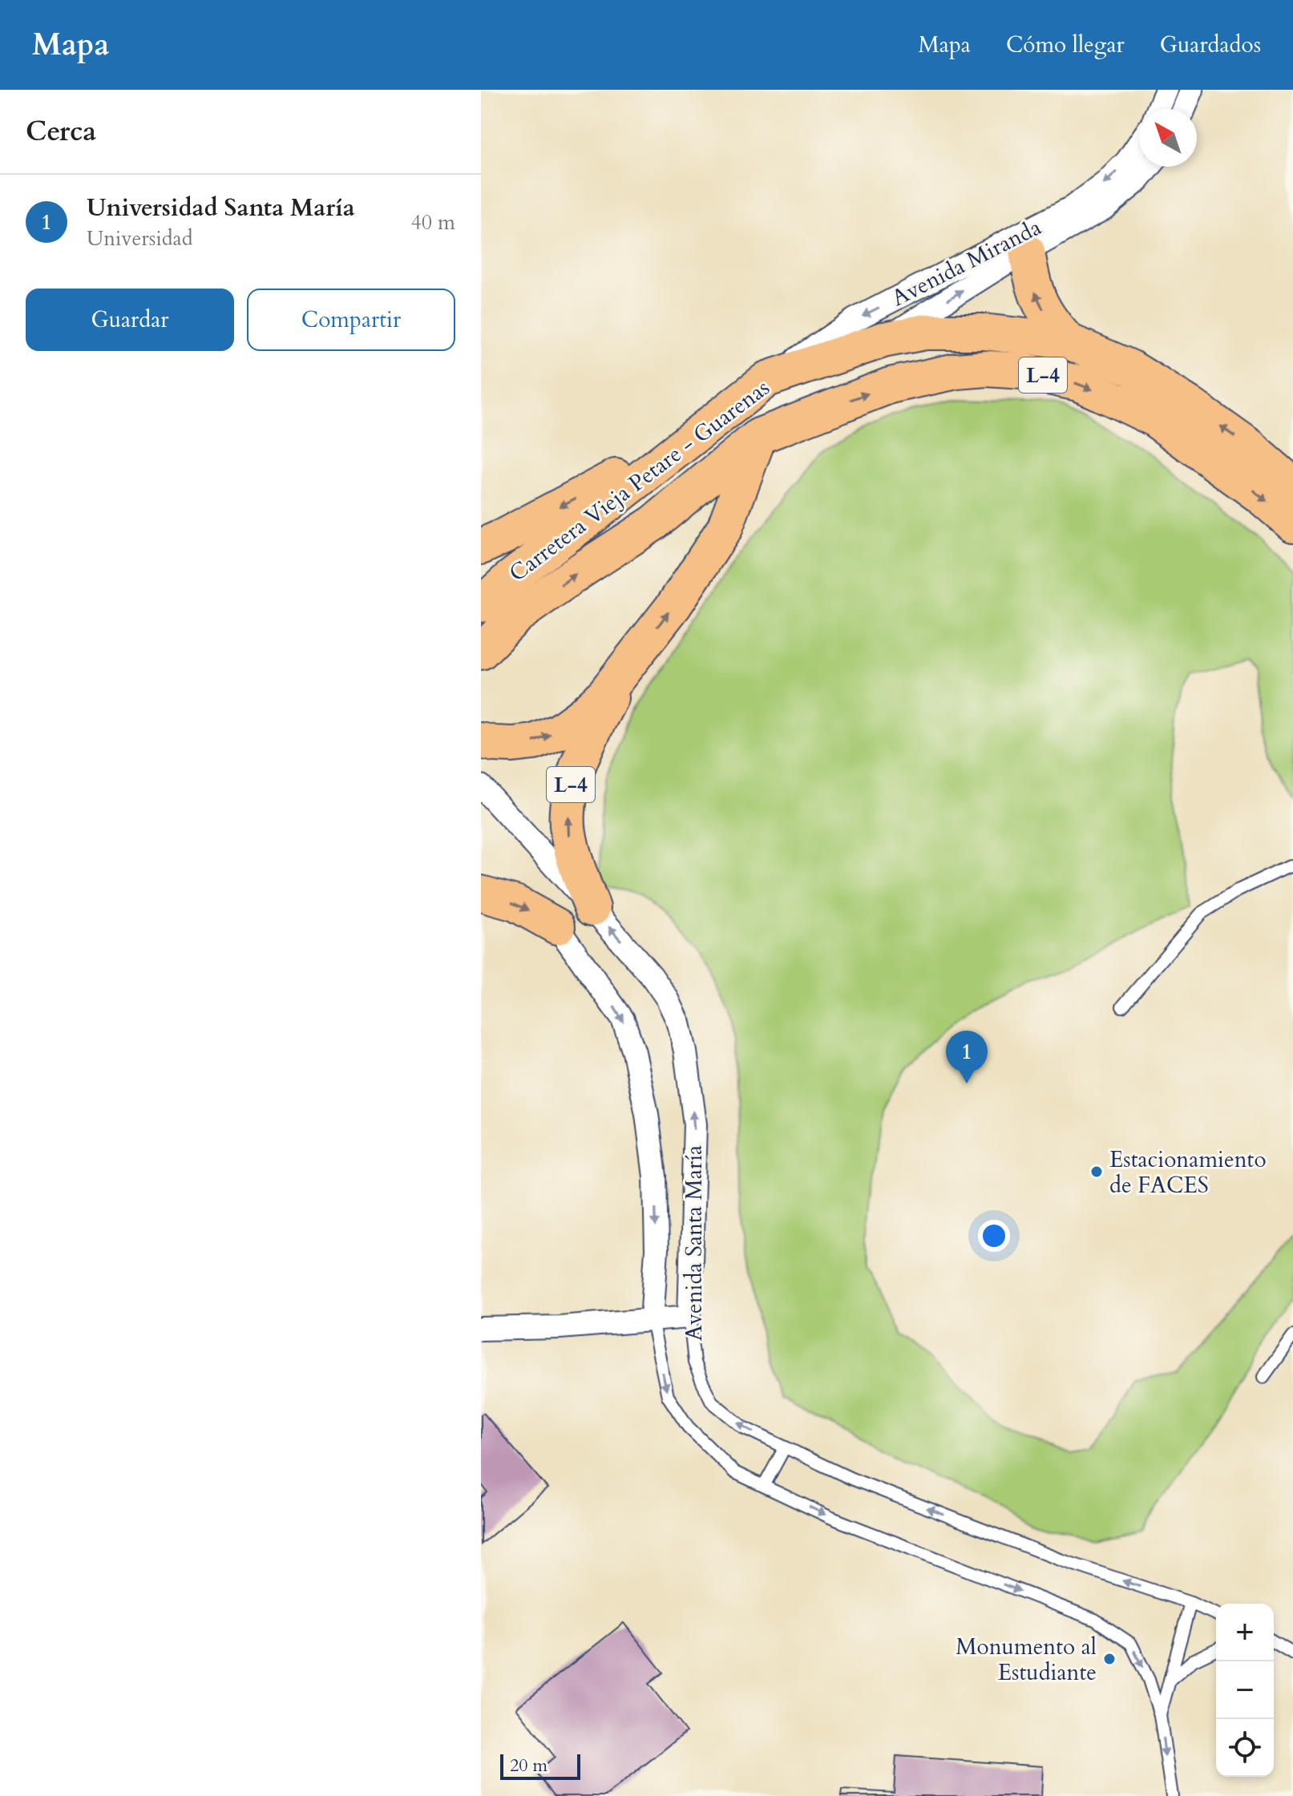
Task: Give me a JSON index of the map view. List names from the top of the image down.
{
  "streets": {
    "main road": ["L-4", "Carretera Vieja Petare - Guarenas"],
    "street": ["Avenida Miranda", "Avenida Santa María"]
  },
  "crossings": [
    ["Avenida Miranda", "Carretera Vieja Petare - Guarenas"],
    ["L-4", "Carretera Vieja Petare - Guarenas"],
    ["L-4", "Avenida Santa María"]
  ],
  "places": ["Estacionamiento de FACES", "Monumento al Estudiante"],
  "scale_bar": "20 m",
  "north": "top left",
  "page": {
    "header": "Mapa",
    "nav": ["Mapa", "Cómo llegar", "Guardados"],
    "heading": "Cerca",
    "list": [
      {
        "mark": "1",
        "name": "Universidad Santa María",
        "note": "Universidad",
        "value": "40 m"
      }
    ],
    "buttons": ["Guardar", "Compartir"],
    "pins": "1",
    "map_buttons": ["+", "−"],
    "scale": "20 m"
  }
}
